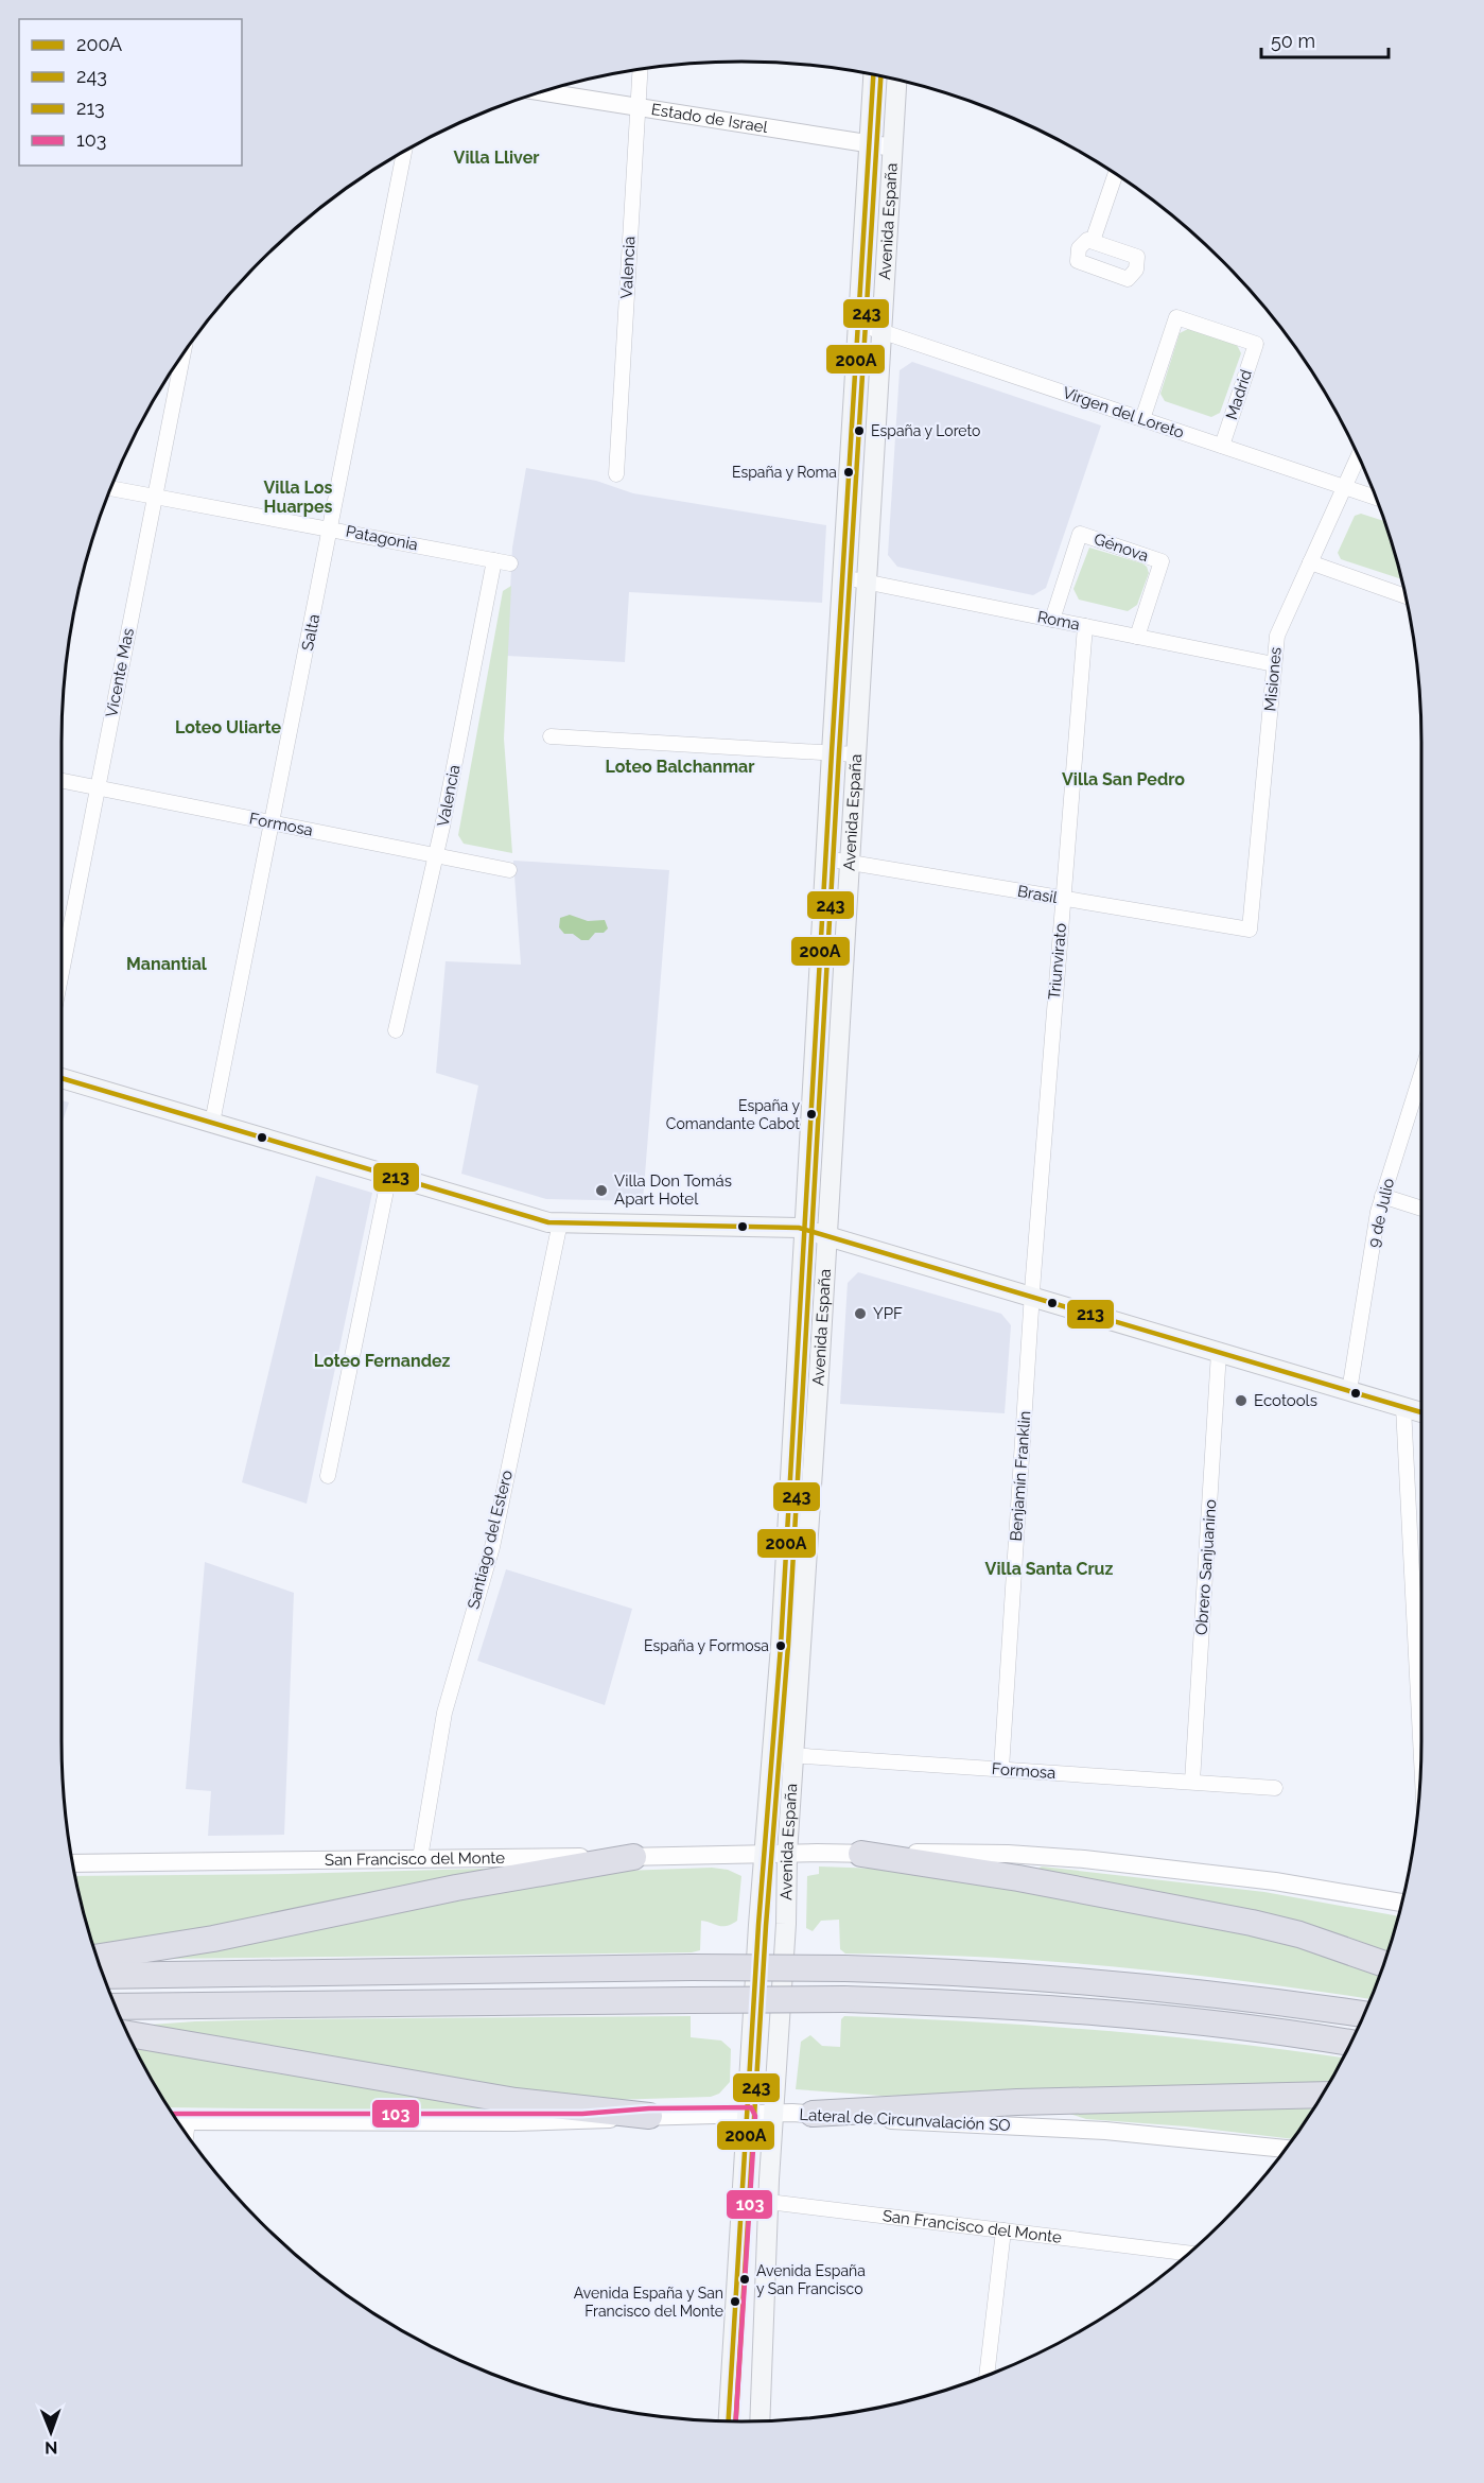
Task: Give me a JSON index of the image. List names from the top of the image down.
{
  "streets": {
    "main road": ["Avenida España"],
    "street": [
      "Estado de Israel",
      "Valencia",
      "Madrid",
      "Virgen del Loreto",
      "Patagonia",
      "Génova",
      "Roma",
      "Salta",
      "Vicente Mas",
      "Misiones",
      "Formosa",
      "Brasil",
      "Triunvirato",
      "9 de Julio",
      "Benjamín Franklin",
      "Santiago del Estero",
      "Obrero Sanjuanino",
      "San Francisco del Monte",
      "Lateral de Circunvalación SO"
    ]
  },
  "crossings": [
    ["Estado de Israel", "Avenida España"],
    ["Estado de Israel", "Valencia"],
    ["Avenida España", "Virgen del Loreto"],
    ["Avenida España", "Roma"],
    ["Avenida España", "Formosa"],
    ["Avenida España", "Brasil"],
    ["Avenida España", "San Francisco del Monte"],
    ["Avenida España", "Lateral de Circunvalación SO"],
    ["Valencia", "Patagonia"],
    ["Valencia", "Formosa"],
    ["Madrid", "Virgen del Loreto"],
    ["Virgen del Loreto", "Misiones"],
    ["Patagonia", "Salta"],
    ["Patagonia", "Vicente Mas"],
    ["Génova", "Roma"],
    ["Roma", "Misiones"],
    ["Roma", "Triunvirato"],
    ["Salta", "Formosa"],
    ["Vicente Mas", "Formosa"],
    ["Misiones", "Brasil"],
    ["Formosa", "Benjamín Franklin"],
    ["Formosa", "Obrero Sanjuanino"],
    ["Brasil", "Triunvirato"],
    ["Triunvirato", "Benjamín Franklin"],
    ["Santiago del Estero", "San Francisco del Monte"]
  ],
  "districts": [
    "Villa Lliver",
    "Villa Los Huarpes",
    "Loteo Uliarte",
    "Loteo Balchanmar",
    "Villa San Pedro",
    "Manantial",
    "Loteo Fernandez",
    "Villa Santa Cruz"
  ],
  "places": [
    "España y Loreto",
    "España y Roma",
    "España y Comandante Cabot",
    "Villa Don Tomás Apart Hotel",
    "YPF",
    "Ecotools",
    "España y Formosa",
    "Avenida España y San Francisco",
    "Avenida España y San Francisco del Monte"
  ],
  "lines": [
    "transit line 200A",
    "transit line 243",
    "transit line 213",
    "transit line 103"
  ],
  "legend": [
    "200A",
    "243",
    "213",
    "103"
  ],
  "scale_bar": "50 m",
  "north": "bottom"
}
